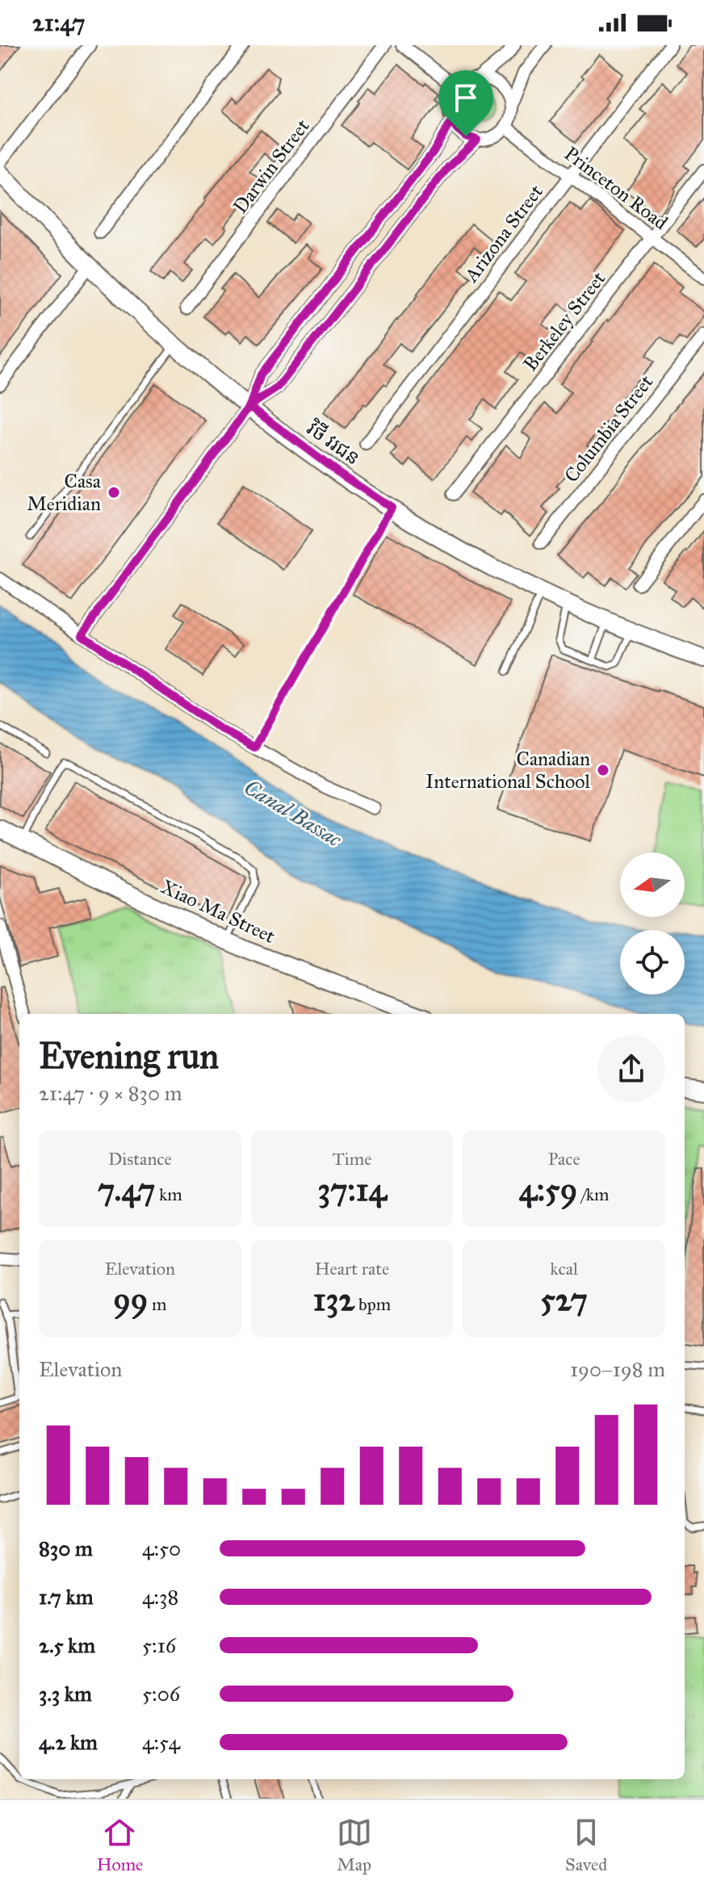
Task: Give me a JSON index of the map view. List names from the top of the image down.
{
  "streets": {
    "street": [
      "Darwin Street",
      "Princeton Road",
      "Arizona Street",
      "Berkeley Street",
      "Columbia Street",
      "វិថី វរជន",
      "Xiao Ma Street"
    ]
  },
  "crossings": [
    ["Princeton Road", "Arizona Street"],
    ["Princeton Road", "Berkeley Street"]
  ],
  "water": ["Canal Bassac"],
  "places": ["Casa Meridian", "Canadian International School"],
  "north": "left",
  "page": {
    "status": "21:47",
    "heading": ["Evening run", "21:47 · 9 × 830 m"],
    "stats": [
      ["Distance", "7.47 km"],
      ["Time", "37:14"],
      ["Pace", "4:59 /km"],
      ["Elevation", "99 m"],
      ["Heart rate", "132 bpm"],
      ["kcal", "527"]
    ],
    "chart": ["Elevation", "190–198 m"],
    "list": [
      {
        "name": "830 m",
        "note": "4:50"
      },
      {
        "name": "1.7 km",
        "note": "4:38"
      },
      {
        "name": "2.5 km",
        "note": "5:16"
      },
      {
        "name": "3.3 km",
        "note": "5:06"
      },
      {
        "name": "4.2 km",
        "note": "4:54"
      }
    ],
    "tabs": ["Home", "Map", "Saved"]
  }
}
